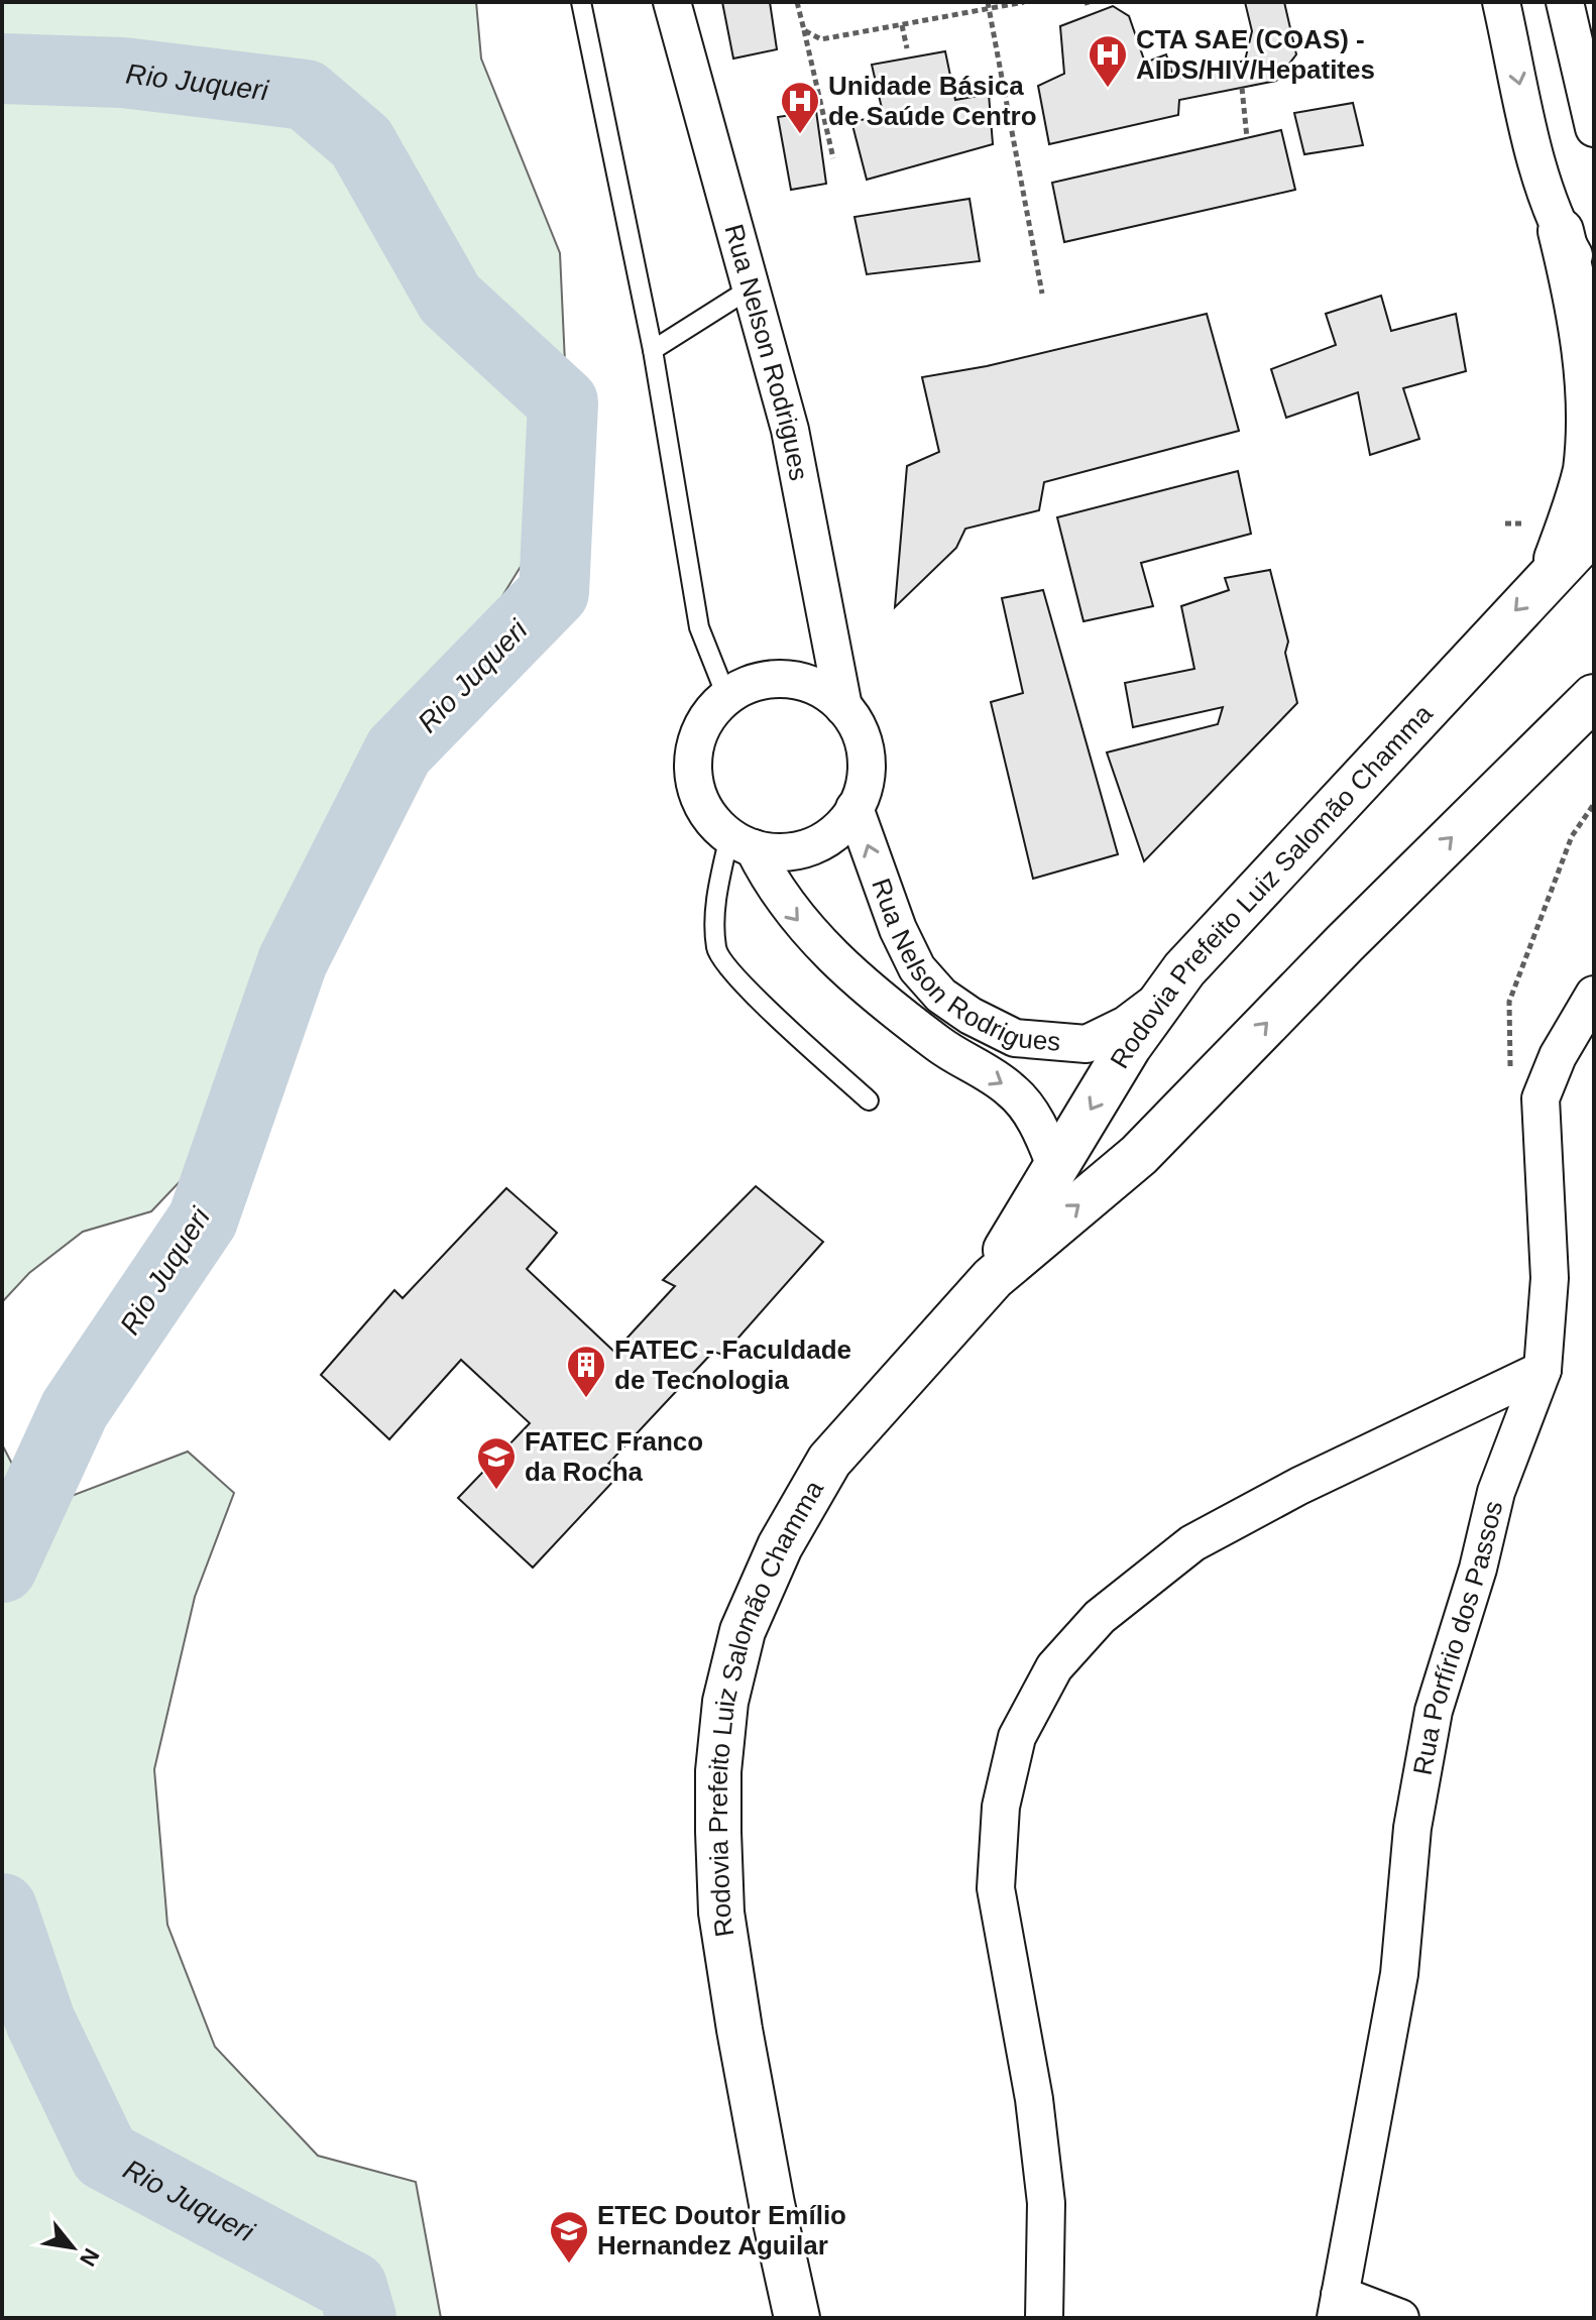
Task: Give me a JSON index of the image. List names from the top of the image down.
{
  "streets": {
    "main road": ["Rodovia Prefeito Luiz Salomão Chamma"],
    "street": ["Rua Nelson Rodrigues", "Rua Porfírio dos Passos"]
  },
  "crossings": [
    ["Rua Nelson Rodrigues", "Rodovia Prefeito Luiz Salomão Chamma"]
  ],
  "water": ["Rio Juqueri"],
  "places": {
    "hospital": ["CTA SAE (COAS) - AIDS/HIV/Hepatites", "Unidade Básica de Saúde Centro"],
    "building": ["FATEC - Faculdade de Tecnologia"],
    "school or university": ["FATEC Franco da Rocha", "ETEC Doutor Emílio Hernandez Aguilar"]
  },
  "north": "bottom right"
}
